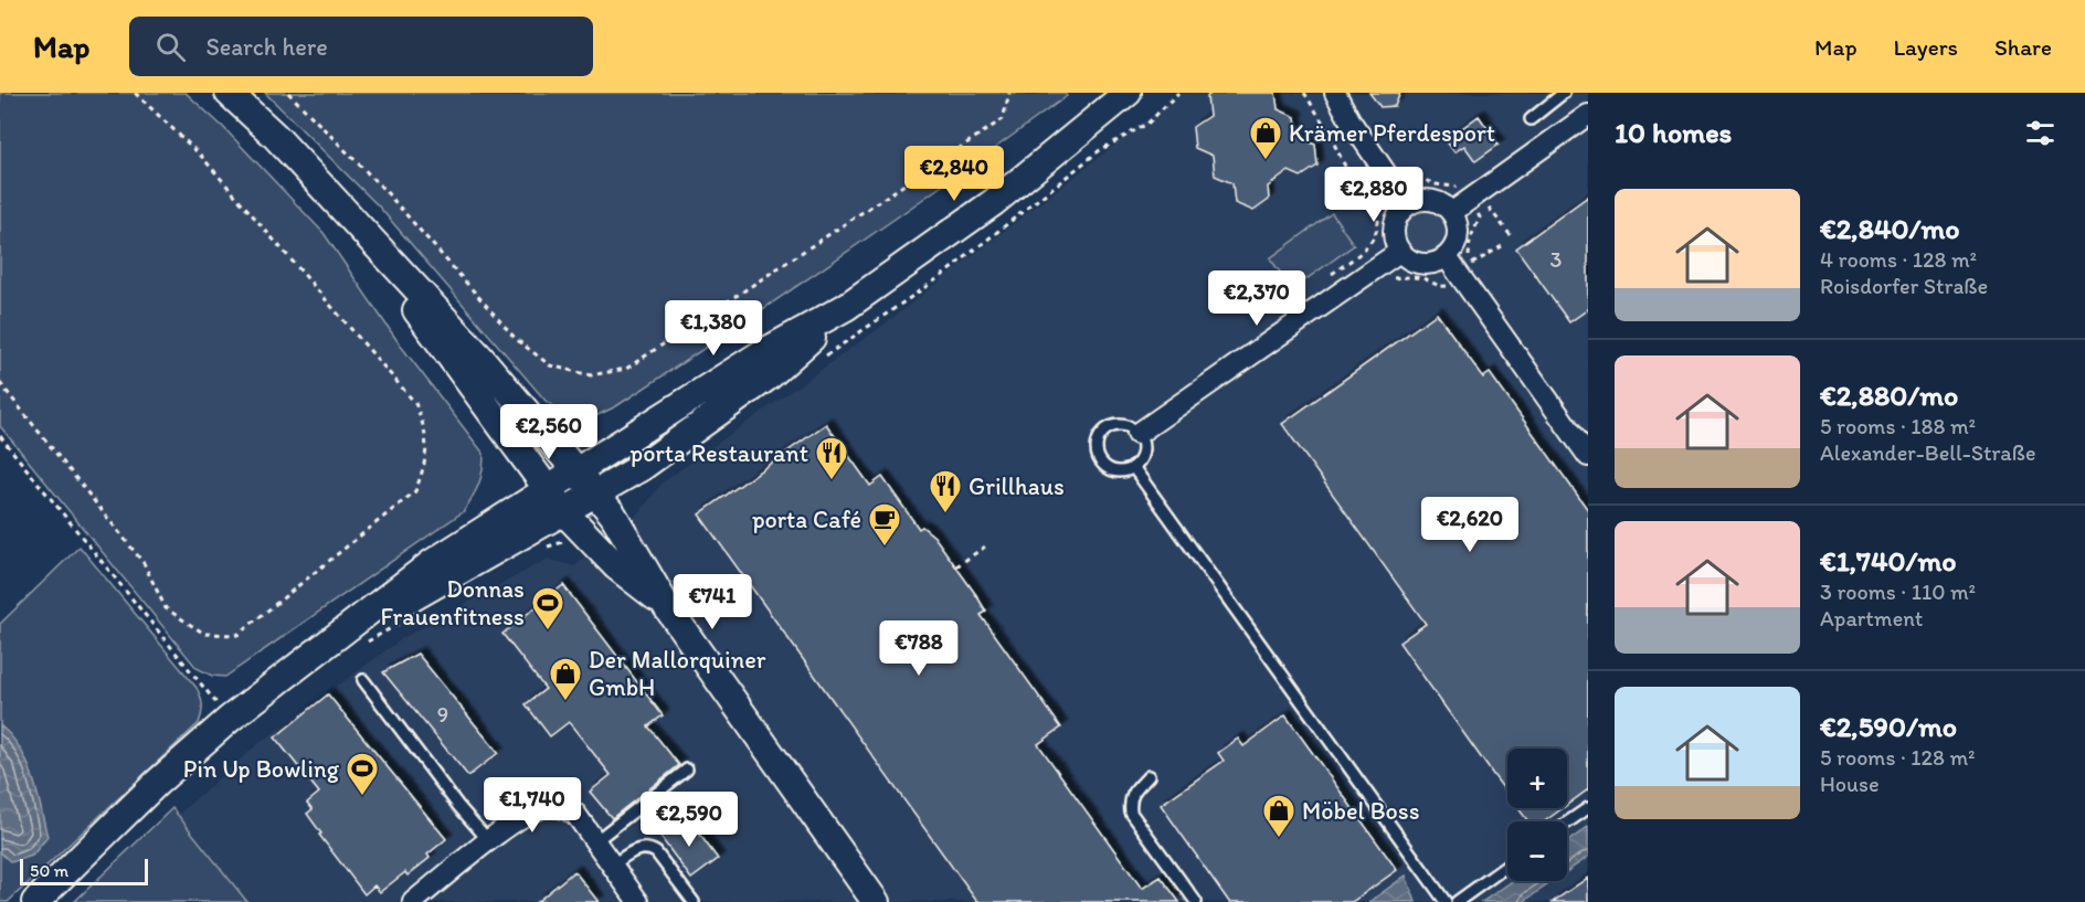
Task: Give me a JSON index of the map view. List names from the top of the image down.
{
  "places": {
    "shop": ["Krämer Pferdesport", "Der Mallorquiner GmbH", "Möbel Boss"],
    "restaurant": ["porta Restaurant", "Grillhaus"],
    "cafe": ["porta Café"],
    "sports": ["Donnas Frauenfitness", "Pin Up Bowling"]
  },
  "house_numbers": ["3", "9"],
  "scale_bar": "50 m",
  "page": {
    "header": "Map",
    "search": "Search here",
    "nav": ["Map", "Layers", "Share"],
    "heading": "10 homes",
    "price": [
      "€2,840",
      "€2,880",
      "€2,370",
      "€1,380",
      "€2,560",
      "€2,620",
      "€741",
      "€788",
      "€1,740",
      "€2,590"
    ],
    "list": [
      {
        "name": "€2,840/mo",
        "note": "4 rooms · 128 m² · Roisdorfer Straße"
      },
      {
        "name": "€2,880/mo",
        "note": "5 rooms · 188 m² · Alexander-Bell-Straße"
      },
      {
        "name": "€1,740/mo",
        "note": "3 rooms · 110 m² · Apartment"
      },
      {
        "name": "€2,590/mo",
        "note": "5 rooms · 128 m² · House"
      }
    ],
    "map_buttons": ["+", "−"],
    "scale": "50 m"
  }
}
